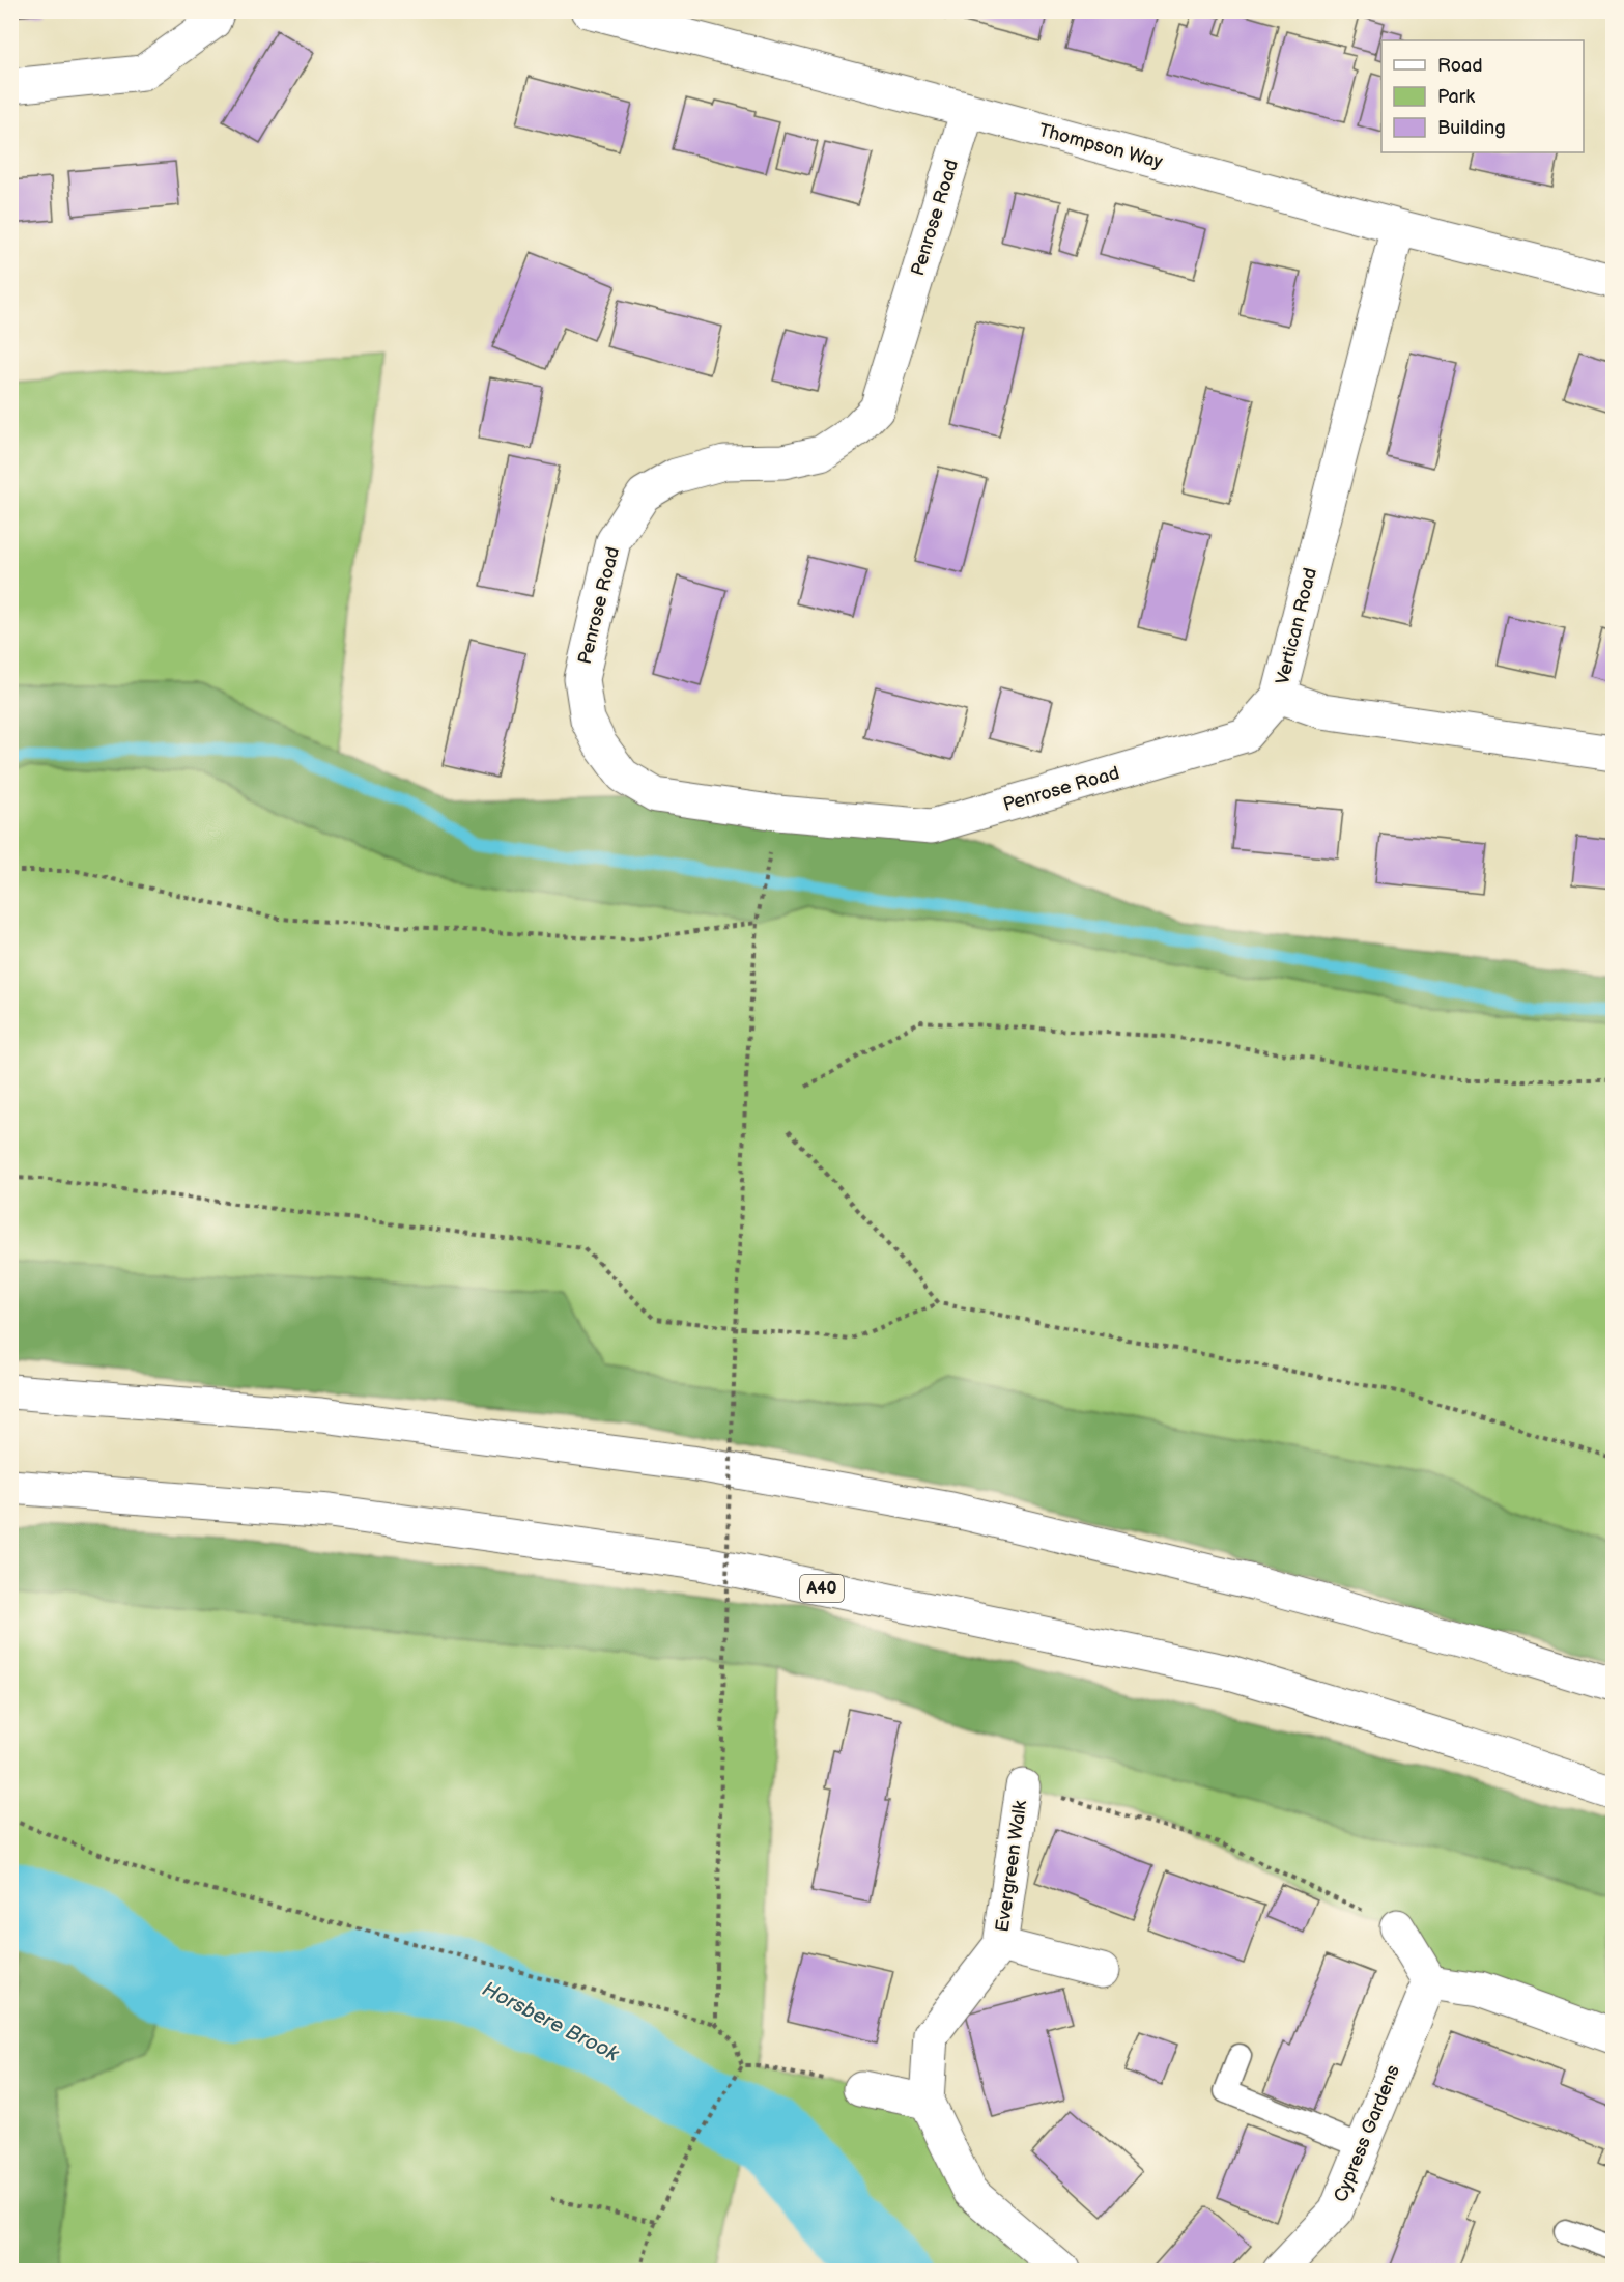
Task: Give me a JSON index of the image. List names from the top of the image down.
{
  "streets": {
    "main road": [
      "Thompson Way",
      "Penrose Road",
      "Vertican Road",
      "A40",
      "Evergreen Walk",
      "Cypress Gardens"
    ]
  },
  "crossings": [
    ["Thompson Way", "Penrose Road"],
    ["Thompson Way", "Vertican Road"],
    ["Penrose Road", "Vertican Road"]
  ],
  "water": ["Horsbere Brook"],
  "legend": ["Road", "Park", "Building"]
}
